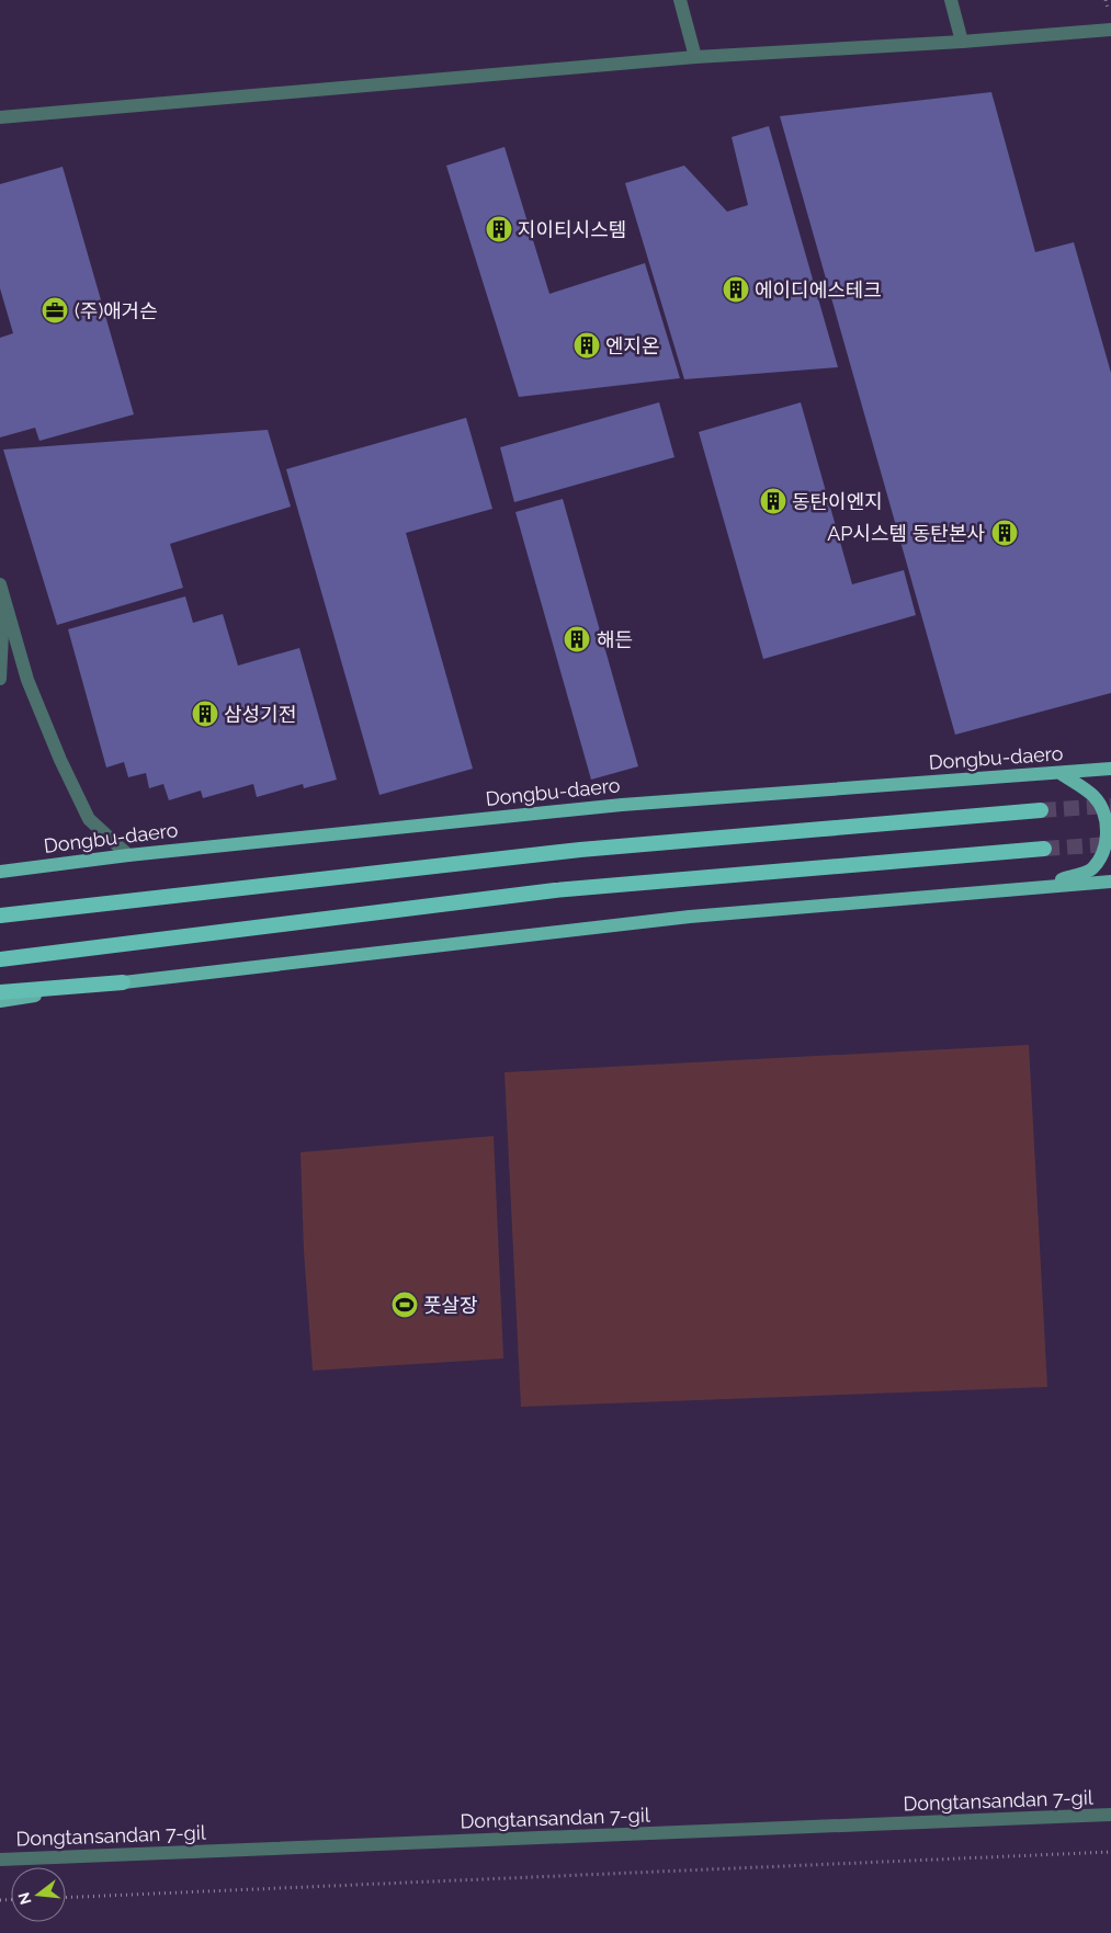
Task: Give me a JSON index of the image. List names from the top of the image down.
{
  "streets": {
    "main road": ["Dongbu-daero"],
    "street": ["Dongtansandan 7-gil"]
  },
  "places": {
    "building": [
      "지이티시스템",
      "에이디에스테크",
      "엔지온",
      "동탄이엔지",
      "AP시스템 동탄본사",
      "해든",
      "삼성기전"
    ],
    "office": ["(주)애거슨"],
    "sports": ["풋살장"]
  },
  "north": "left"
}
